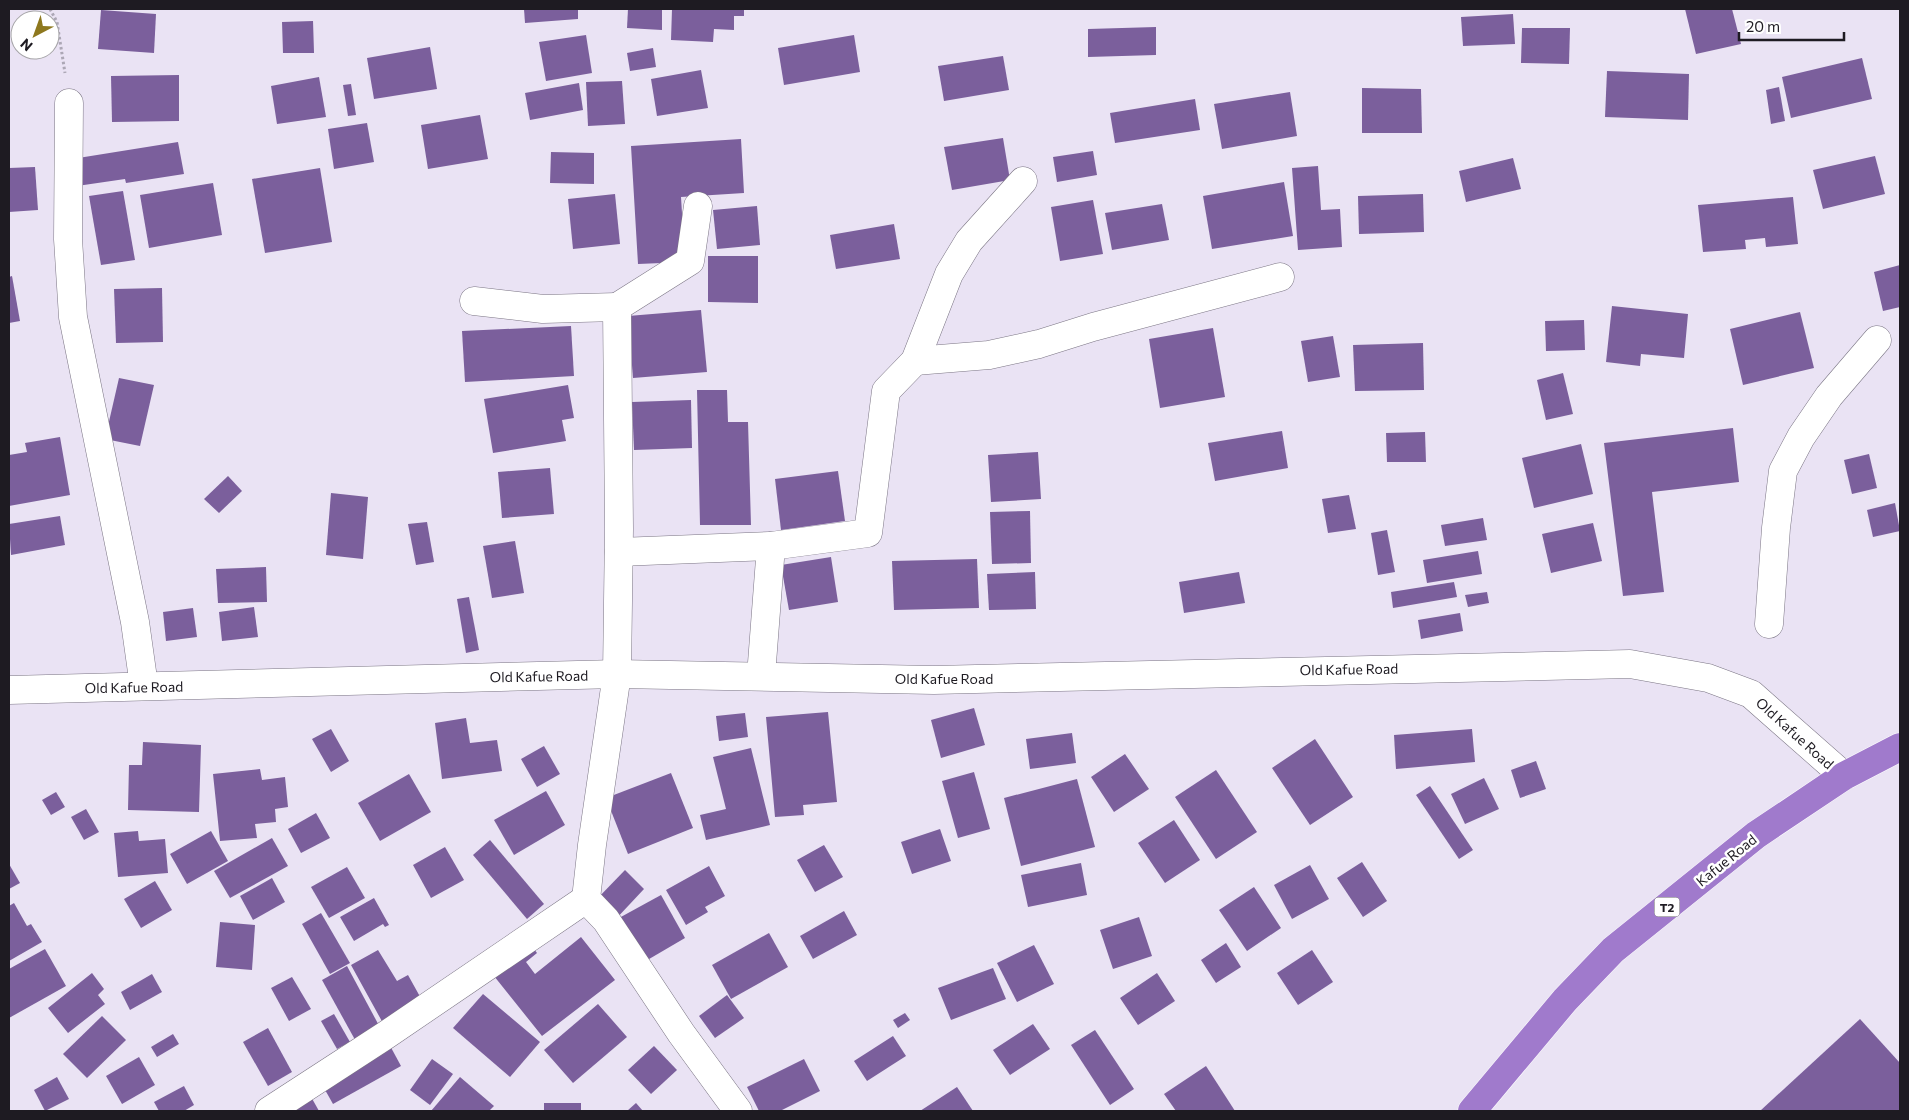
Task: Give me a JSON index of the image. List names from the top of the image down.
{
  "streets": {
    "highway": ["Kafue Road", "T2"],
    "street": ["Old Kafue Road"]
  },
  "crossings": [
    ["Old Kafue Road", "Kafue Road"]
  ],
  "scale_bar": "20 m",
  "north": "bottom left"
}
